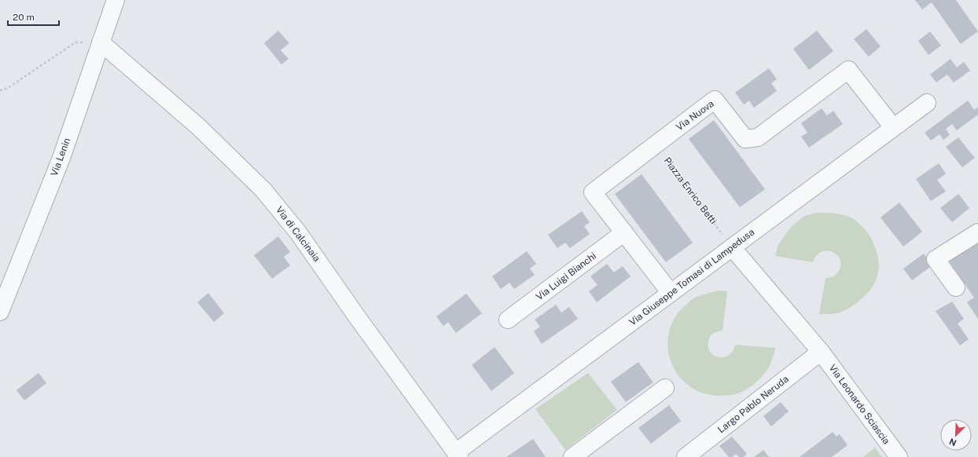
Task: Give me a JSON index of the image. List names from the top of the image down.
{
  "streets": {
    "street": [
      "Via Nuova",
      "Via Lenin",
      "Via di Calcinaia",
      "Via Luigi Bianchi",
      "Via Giuseppe Tomasi di Lampedusa",
      "Largo Pablo Neruda",
      "Via Leonardo Sciascia"
    ],
    "path": ["Piazza Enrico Betti"]
  },
  "crossings": [
    ["Via Nuova", "Piazza Enrico Betti"],
    ["Via Nuova", "Via Luigi Bianchi"],
    ["Via Nuova", "Via Giuseppe Tomasi di Lampedusa"],
    ["Via Lenin", "Via di Calcinaia"],
    ["Piazza Enrico Betti", "Via Giuseppe Tomasi di Lampedusa"],
    ["Piazza Enrico Betti", "Via Leonardo Sciascia"],
    ["Via di Calcinaia", "Via Giuseppe Tomasi di Lampedusa"],
    ["Via Giuseppe Tomasi di Lampedusa", "Via Leonardo Sciascia"],
    ["Largo Pablo Neruda", "Via Leonardo Sciascia"]
  ],
  "scale_bar": "20 m",
  "north": "bottom left"
}
